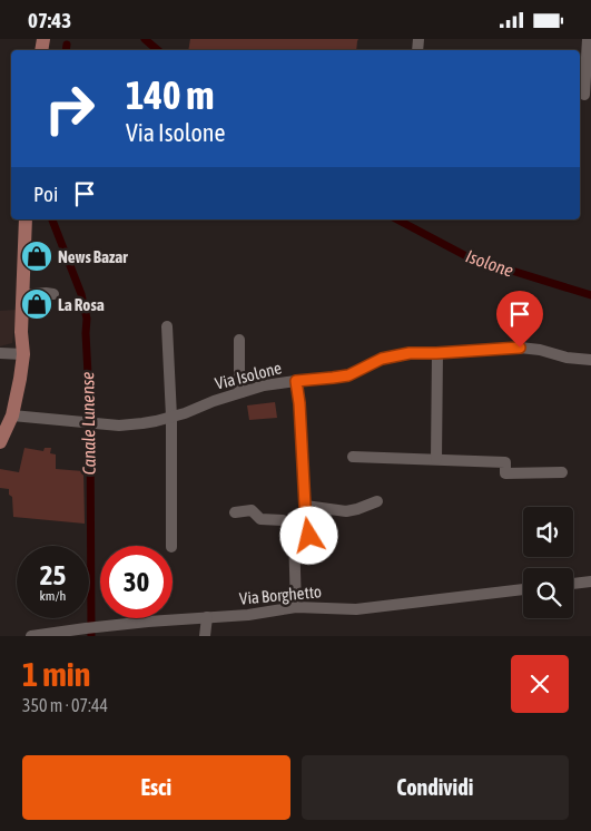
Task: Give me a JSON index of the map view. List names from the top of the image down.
{
  "streets": {
    "street": ["Via Isolone", "Via Borghetto"]
  },
  "water": ["Isolone", "Canale Lunense"],
  "places": {
    "shop": ["News Bazar", "La Rosa"]
  },
  "page": {
    "status": "07:43",
    "turn": ["140 m", "Via Isolone"],
    "then": "Poi",
    "speed": "25 km/h",
    "limit": "30",
    "heading": ["1 min", "350 m · 07:44"],
    "buttons": ["Esci", "Condividi"]
  }
}
